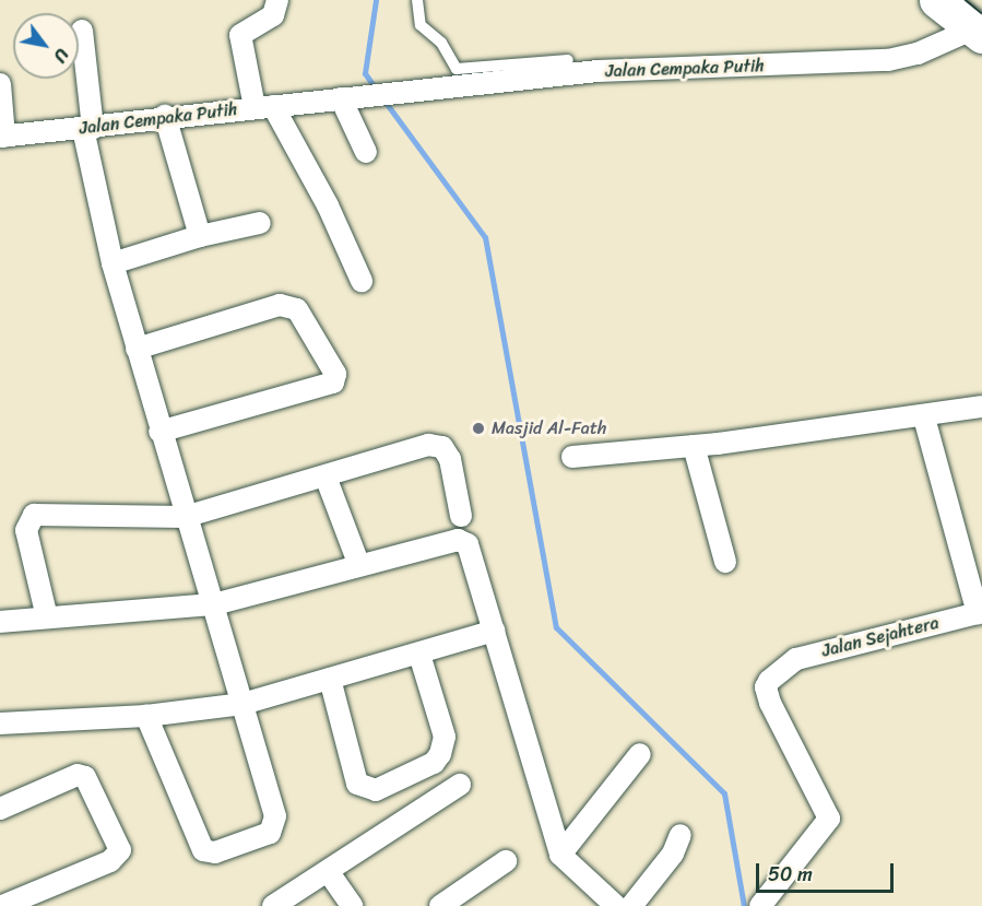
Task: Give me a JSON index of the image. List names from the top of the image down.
{
  "streets": {
    "street": ["Jalan Cempaka Putih", "Jalan Sejahtera"]
  },
  "places": ["Masjid Al-Fath"],
  "scale_bar": "50 m",
  "north": "bottom right"
}
